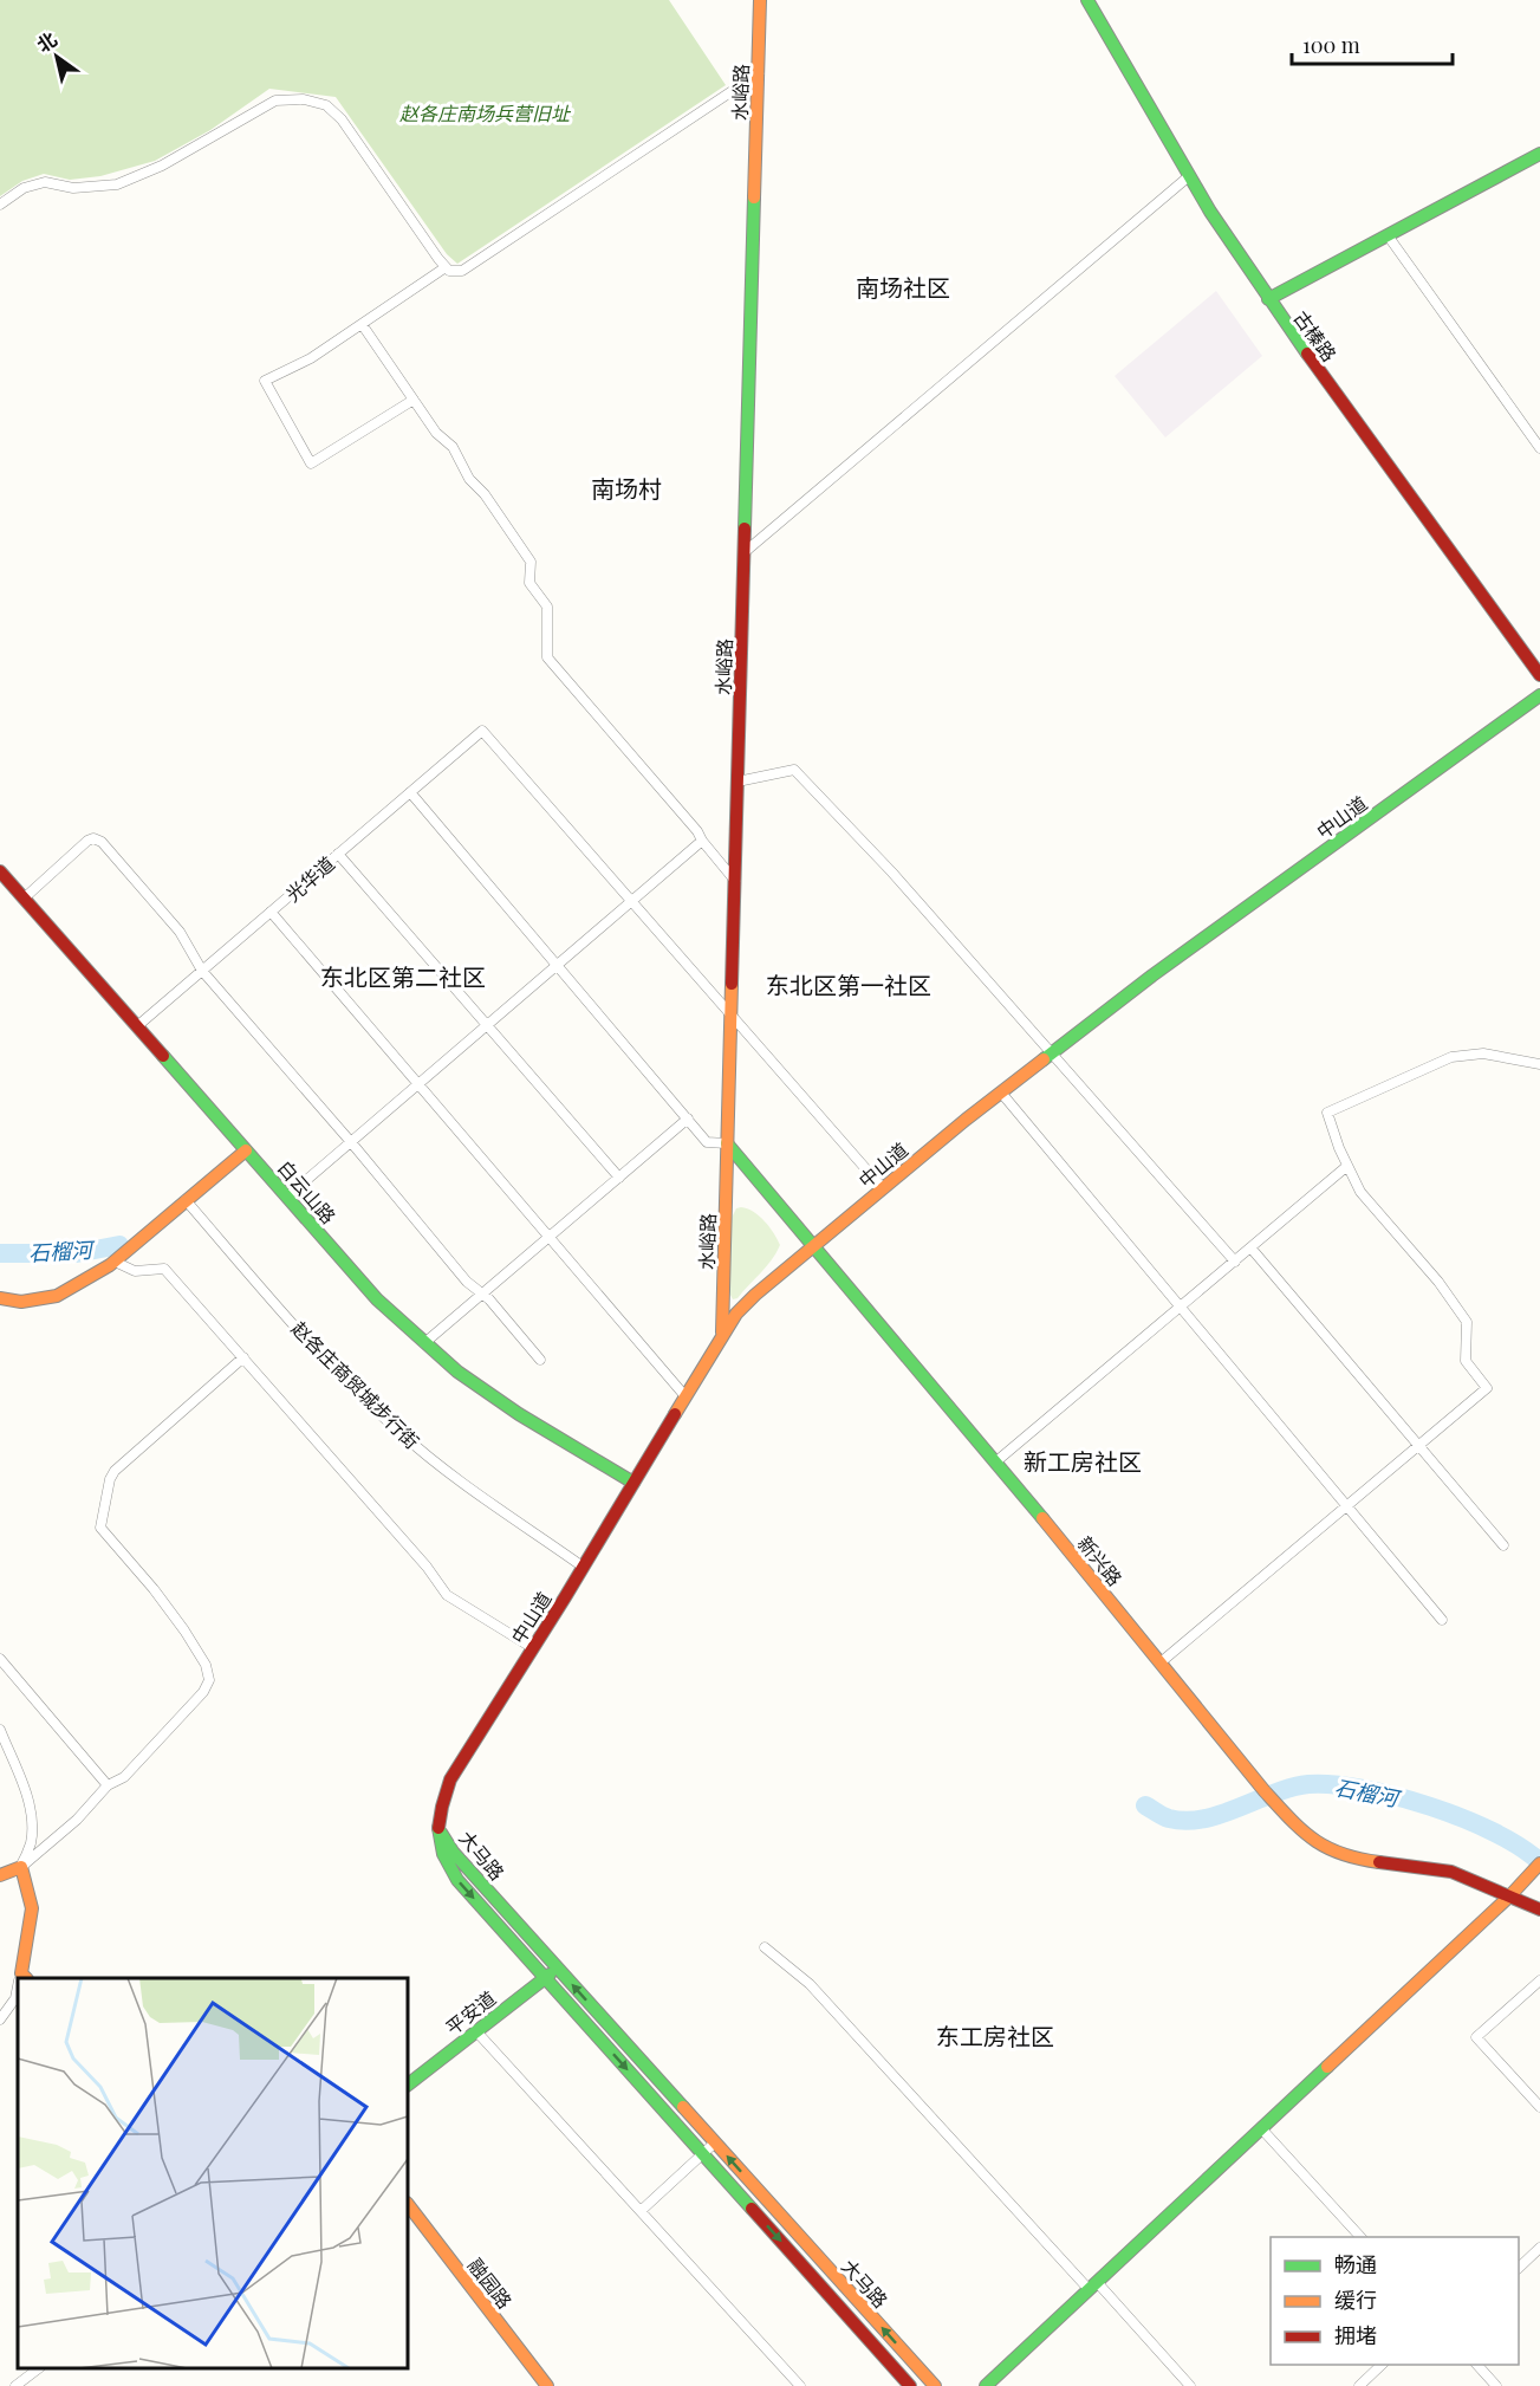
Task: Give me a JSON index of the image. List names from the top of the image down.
{
  "streets": {
    "street": [
      "水峪路",
      "古榛路",
      "中山道",
      "光华道",
      "白云山路",
      "赵各庄商贸城步行街",
      "新兴路",
      "大马路",
      "平安道",
      "融园路"
    ]
  },
  "crossings": [
    ["水峪路", "中山道"],
    ["水峪路", "新兴路"],
    ["中山道", "白云山路"],
    ["中山道", "赵各庄商贸城步行街"],
    ["中山道", "新兴路"],
    ["中山道", "大马路"],
    ["光华道", "白云山路"],
    ["大马路", "平安道"]
  ],
  "districts": [
    "南场社区",
    "南场村",
    "东北区第二社区",
    "东北区第一社区",
    "新工房社区",
    "东工房社区"
  ],
  "water": ["石榴河"],
  "parks": ["赵各庄南场兵营旧址"],
  "legend": ["畅通", "缓行", "拥堵"],
  "scale_bar": "100 m",
  "north": "top left"
}
